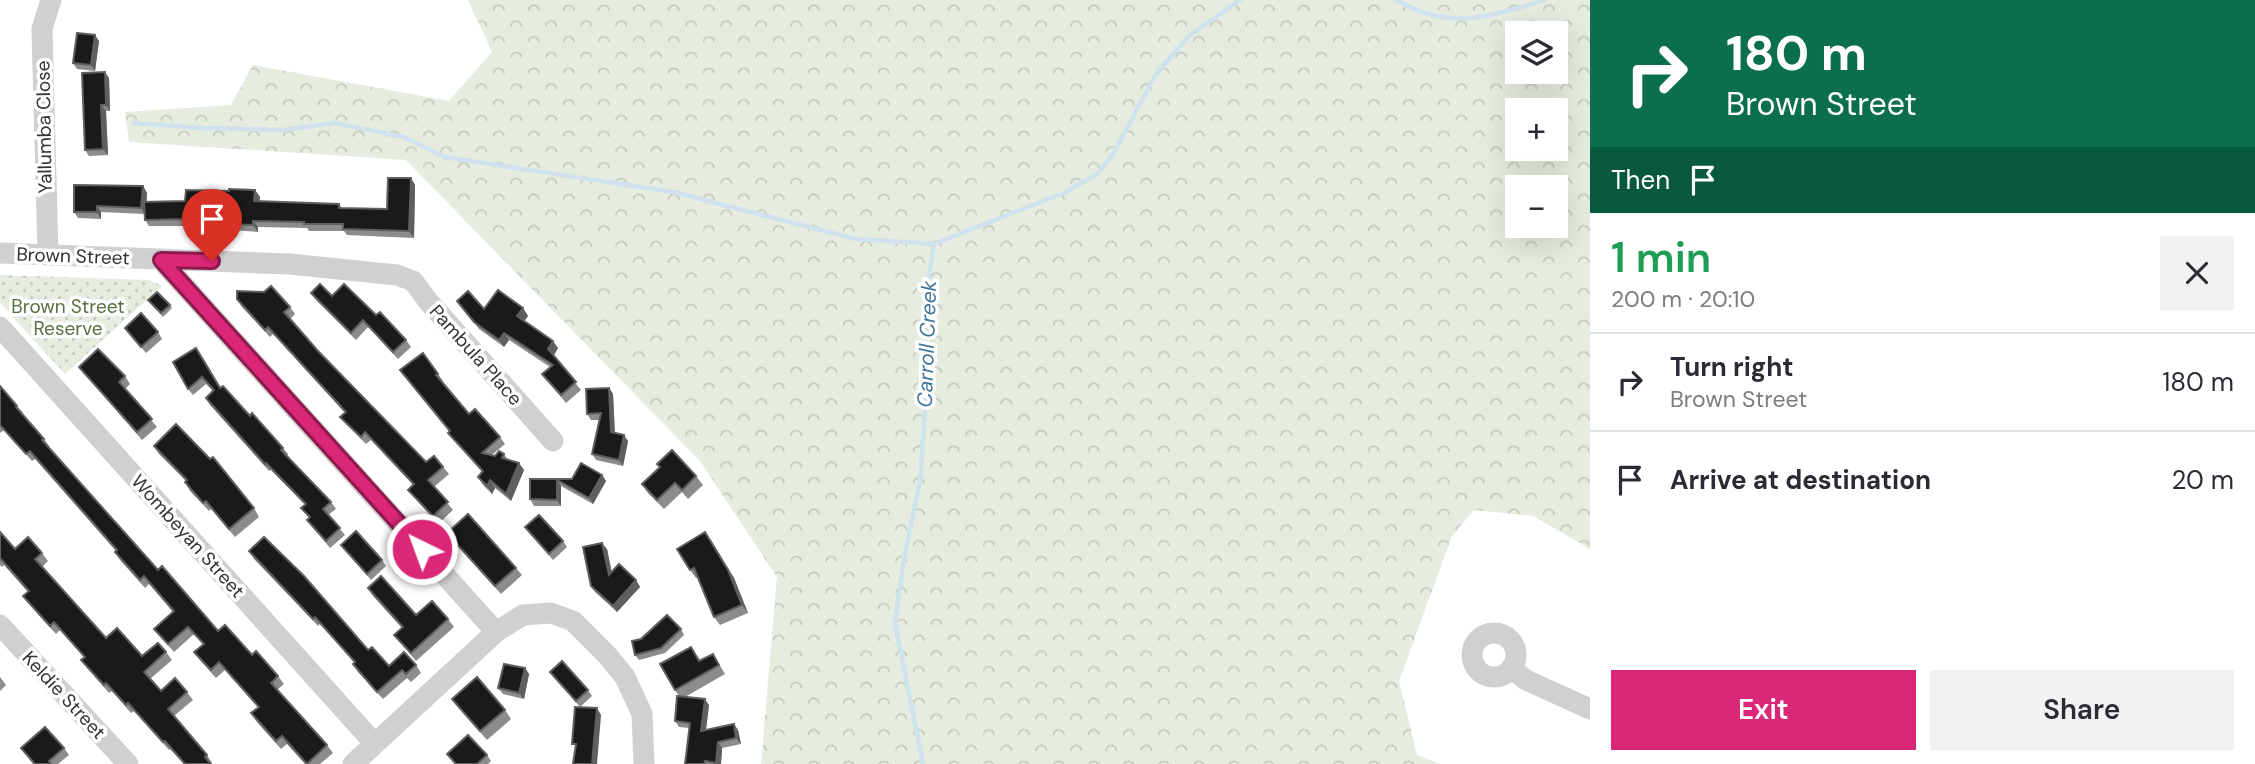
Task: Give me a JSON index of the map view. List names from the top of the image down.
{
  "streets": {
    "street": [
      "Yallumba Close",
      "Brown Street",
      "Pambula Place",
      "Wombeyan Street",
      "Keldie Street"
    ]
  },
  "crossings": [
    ["Yallumba Close", "Brown Street"],
    ["Brown Street", "Pambula Place"]
  ],
  "water": ["Carroll Creek"],
  "parks": ["Brown Street Reserve"],
  "page": {
    "turn": ["180 m", "Brown Street"],
    "map_buttons": ["+", "−"],
    "then": "Then",
    "heading": ["1 min", "200 m · 20:10"],
    "list": [
      {
        "name": "Turn right",
        "note": "Brown Street",
        "value": "180 m"
      },
      {
        "name": "Arrive at destination",
        "value": "20 m"
      }
    ],
    "buttons": ["Exit", "Share"]
  }
}
